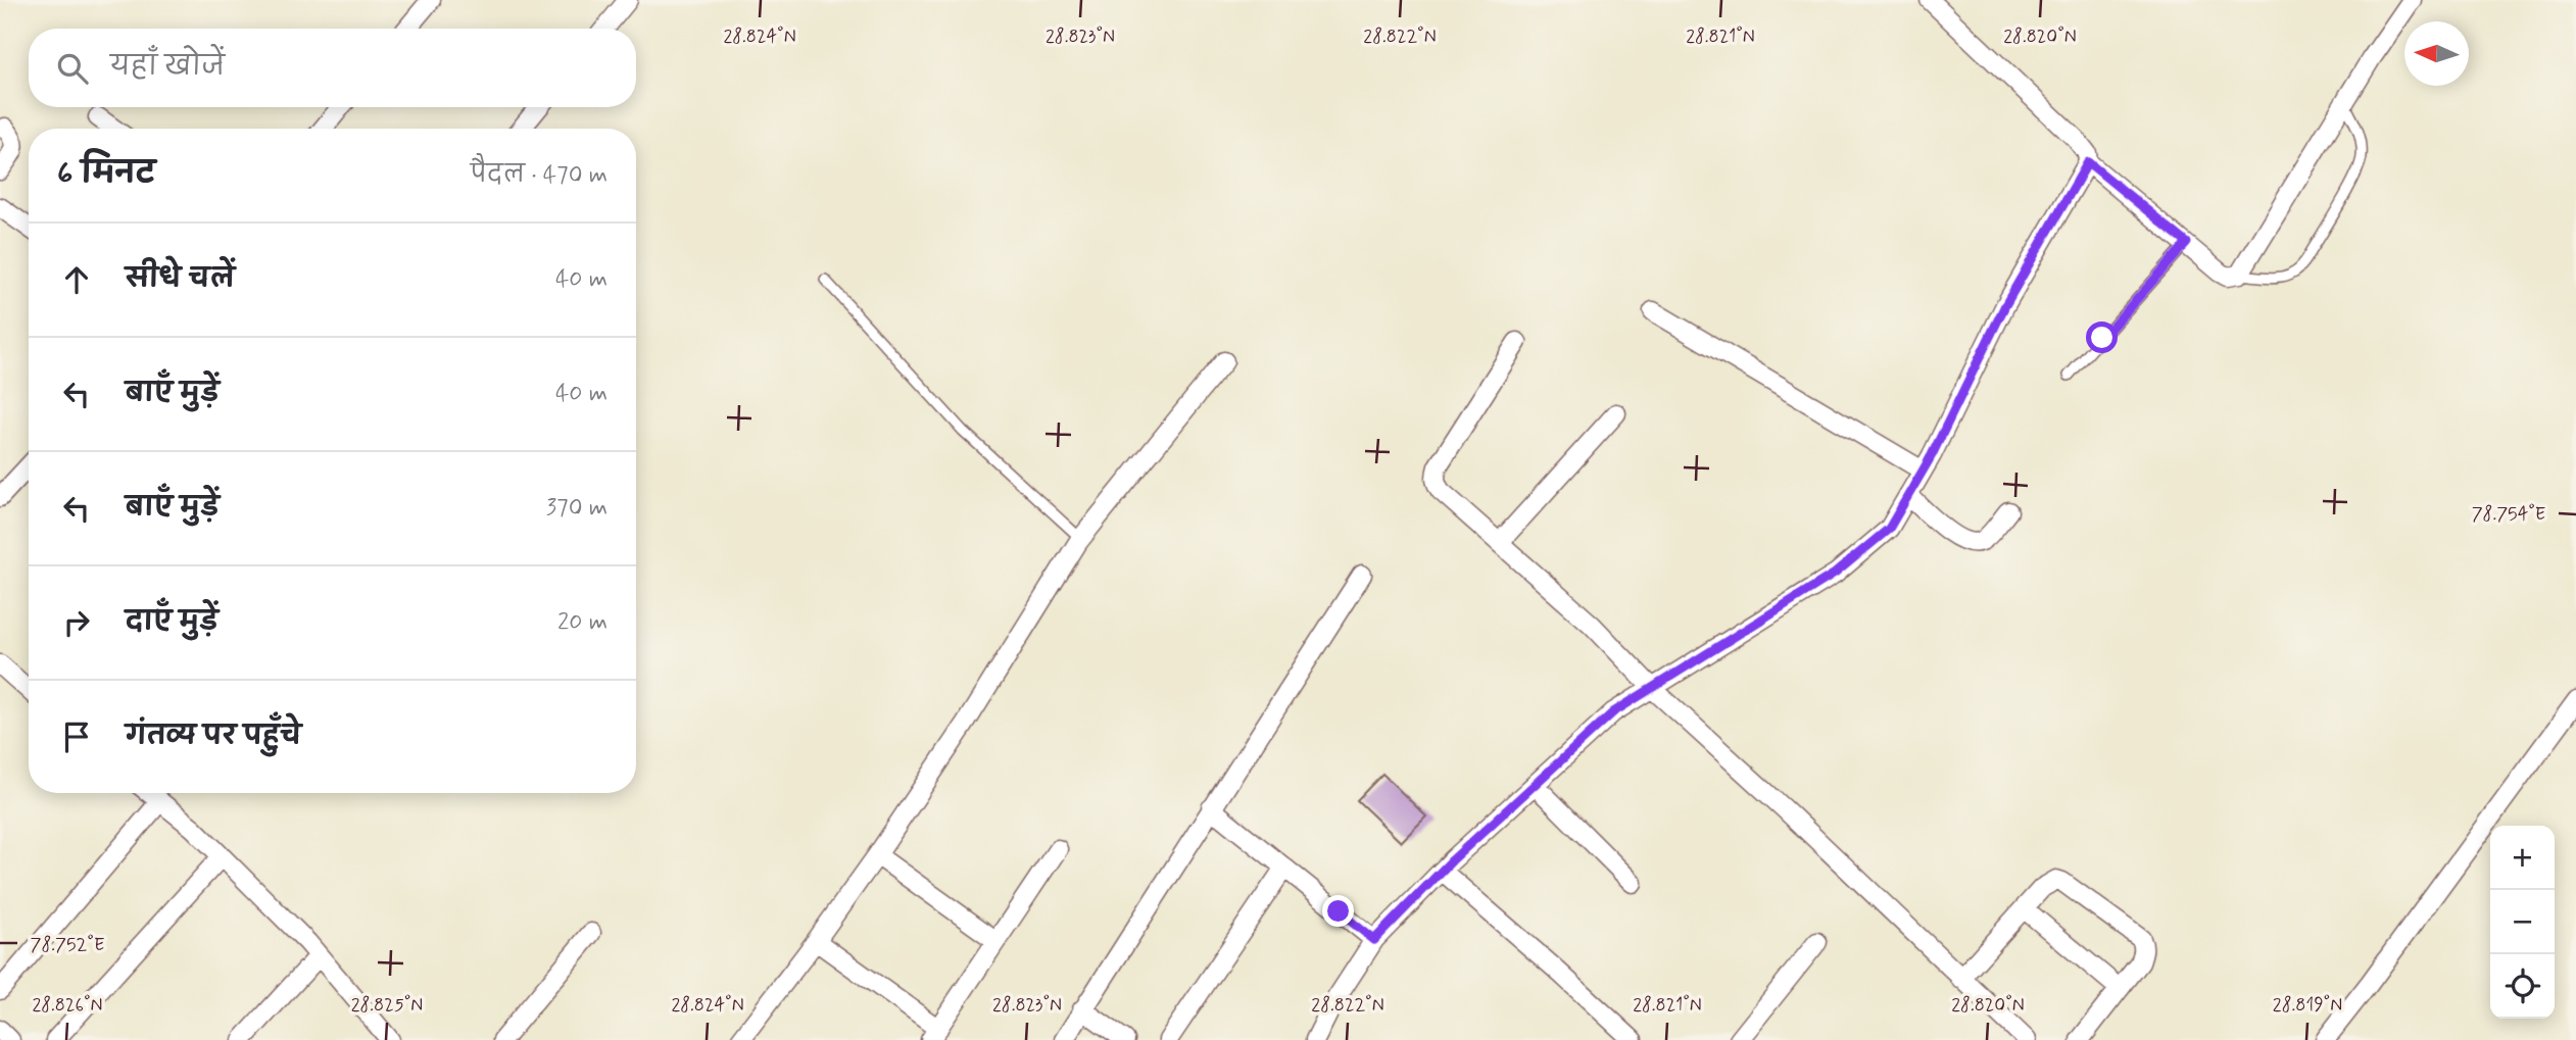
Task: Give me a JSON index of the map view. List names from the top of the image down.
{
  "north": "left",
  "page": {
    "search": "यहाँ खोजें",
    "heading": ["6 मिनट", "पैदल · 470 m"],
    "list": [
      ["सीधे चलें", "40 m"],
      ["बाएँ मुड़ें", "40 m"],
      ["बाएँ मुड़ें", "370 m"],
      ["दाएँ मुड़ें", "20 m"],
      "गंतव्य पर पहुँचे"
    ],
    "map_buttons": ["+", "−"]
  },
  "coordinates": [
    "28.824°N",
    "28.823°N",
    "28.822°N",
    "28.821°N",
    "28.820°N",
    "78.754°E",
    "78.752°E",
    "28.826°N",
    "28.825°N",
    "28.819°N"
  ]
}
